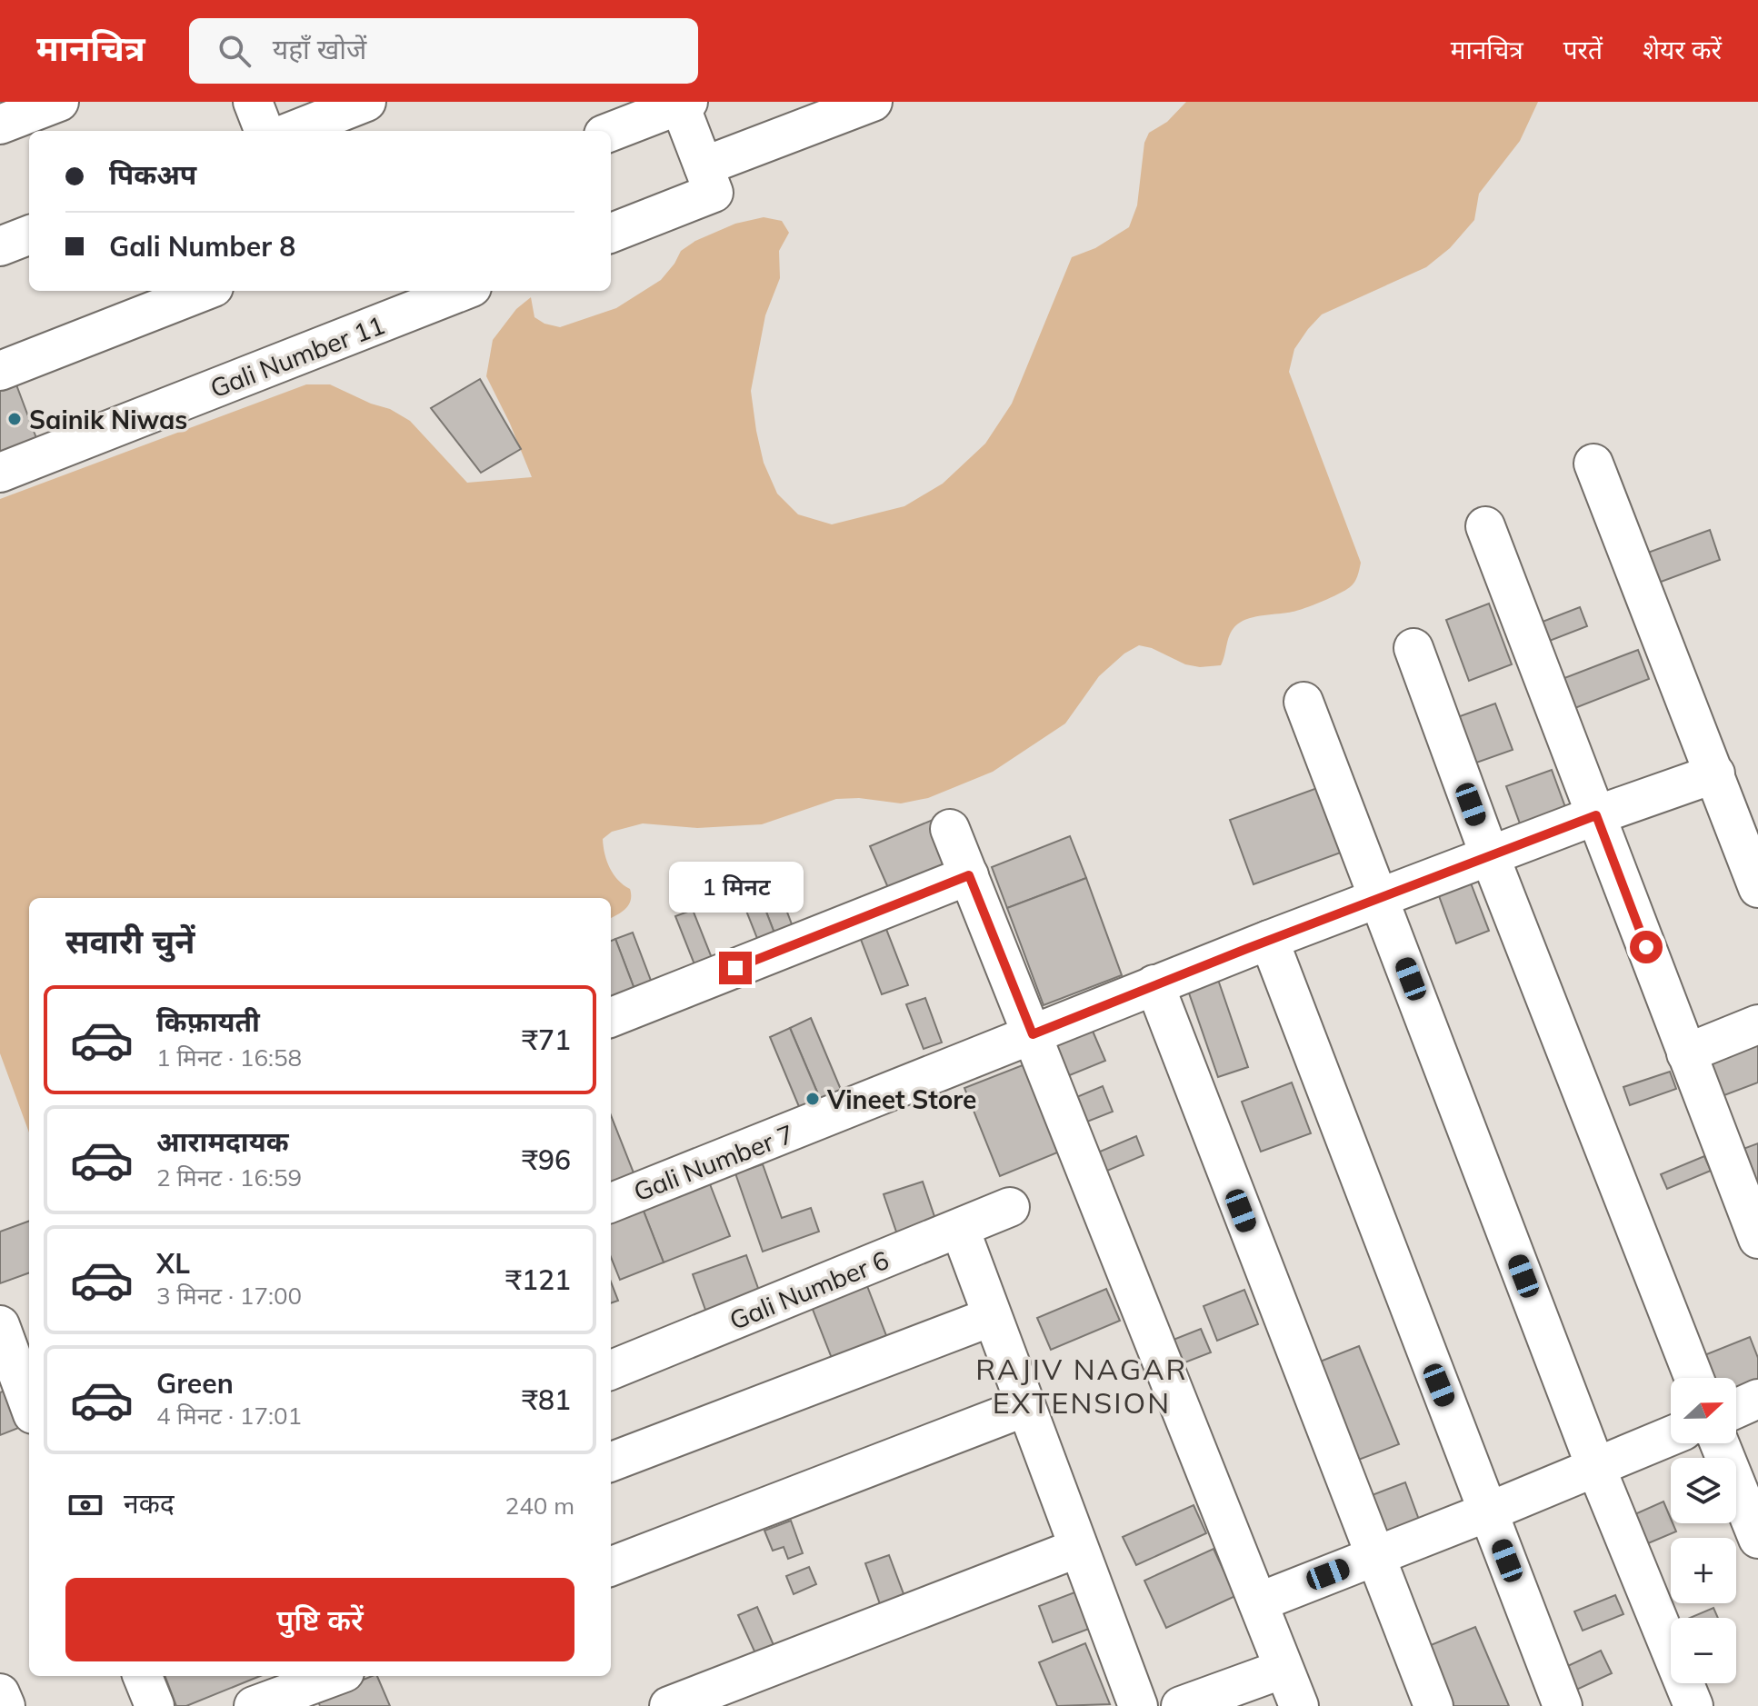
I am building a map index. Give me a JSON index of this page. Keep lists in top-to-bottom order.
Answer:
{
  "streets": {
    "street": ["Gali Number 11", "Gali Number 7", "Gali Number 6"]
  },
  "districts": ["RAJIV NAGAR EXTENSION"],
  "places": ["Sainik Niwas", "Vineet Store"],
  "north": "right",
  "page": {
    "header": "मानचित्र",
    "search": "यहाँ खोजें",
    "nav": ["मानचित्र", "परतें", "शेयर करें"],
    "banner": ["पिकअप", "Gali Number 8"],
    "bubble": "1 मिनट",
    "heading": "सवारी चुनें",
    "list": [
      {
        "name": "किफ़ायती",
        "note": "1 मिनट · 16:58",
        "value": "₹71"
      },
      {
        "name": "आरामदायक",
        "note": "2 मिनट · 16:59",
        "value": "₹96"
      },
      {
        "name": "XL",
        "note": "3 मिनट · 17:00",
        "value": "₹121"
      },
      {
        "name": "Green",
        "note": "4 मिनट · 17:01",
        "value": "₹81"
      }
    ],
    "map_buttons": ["+", "−"],
    "pay": ["नकद", "240 m"],
    "buttons": "पुष्टि करें"
  }
}
